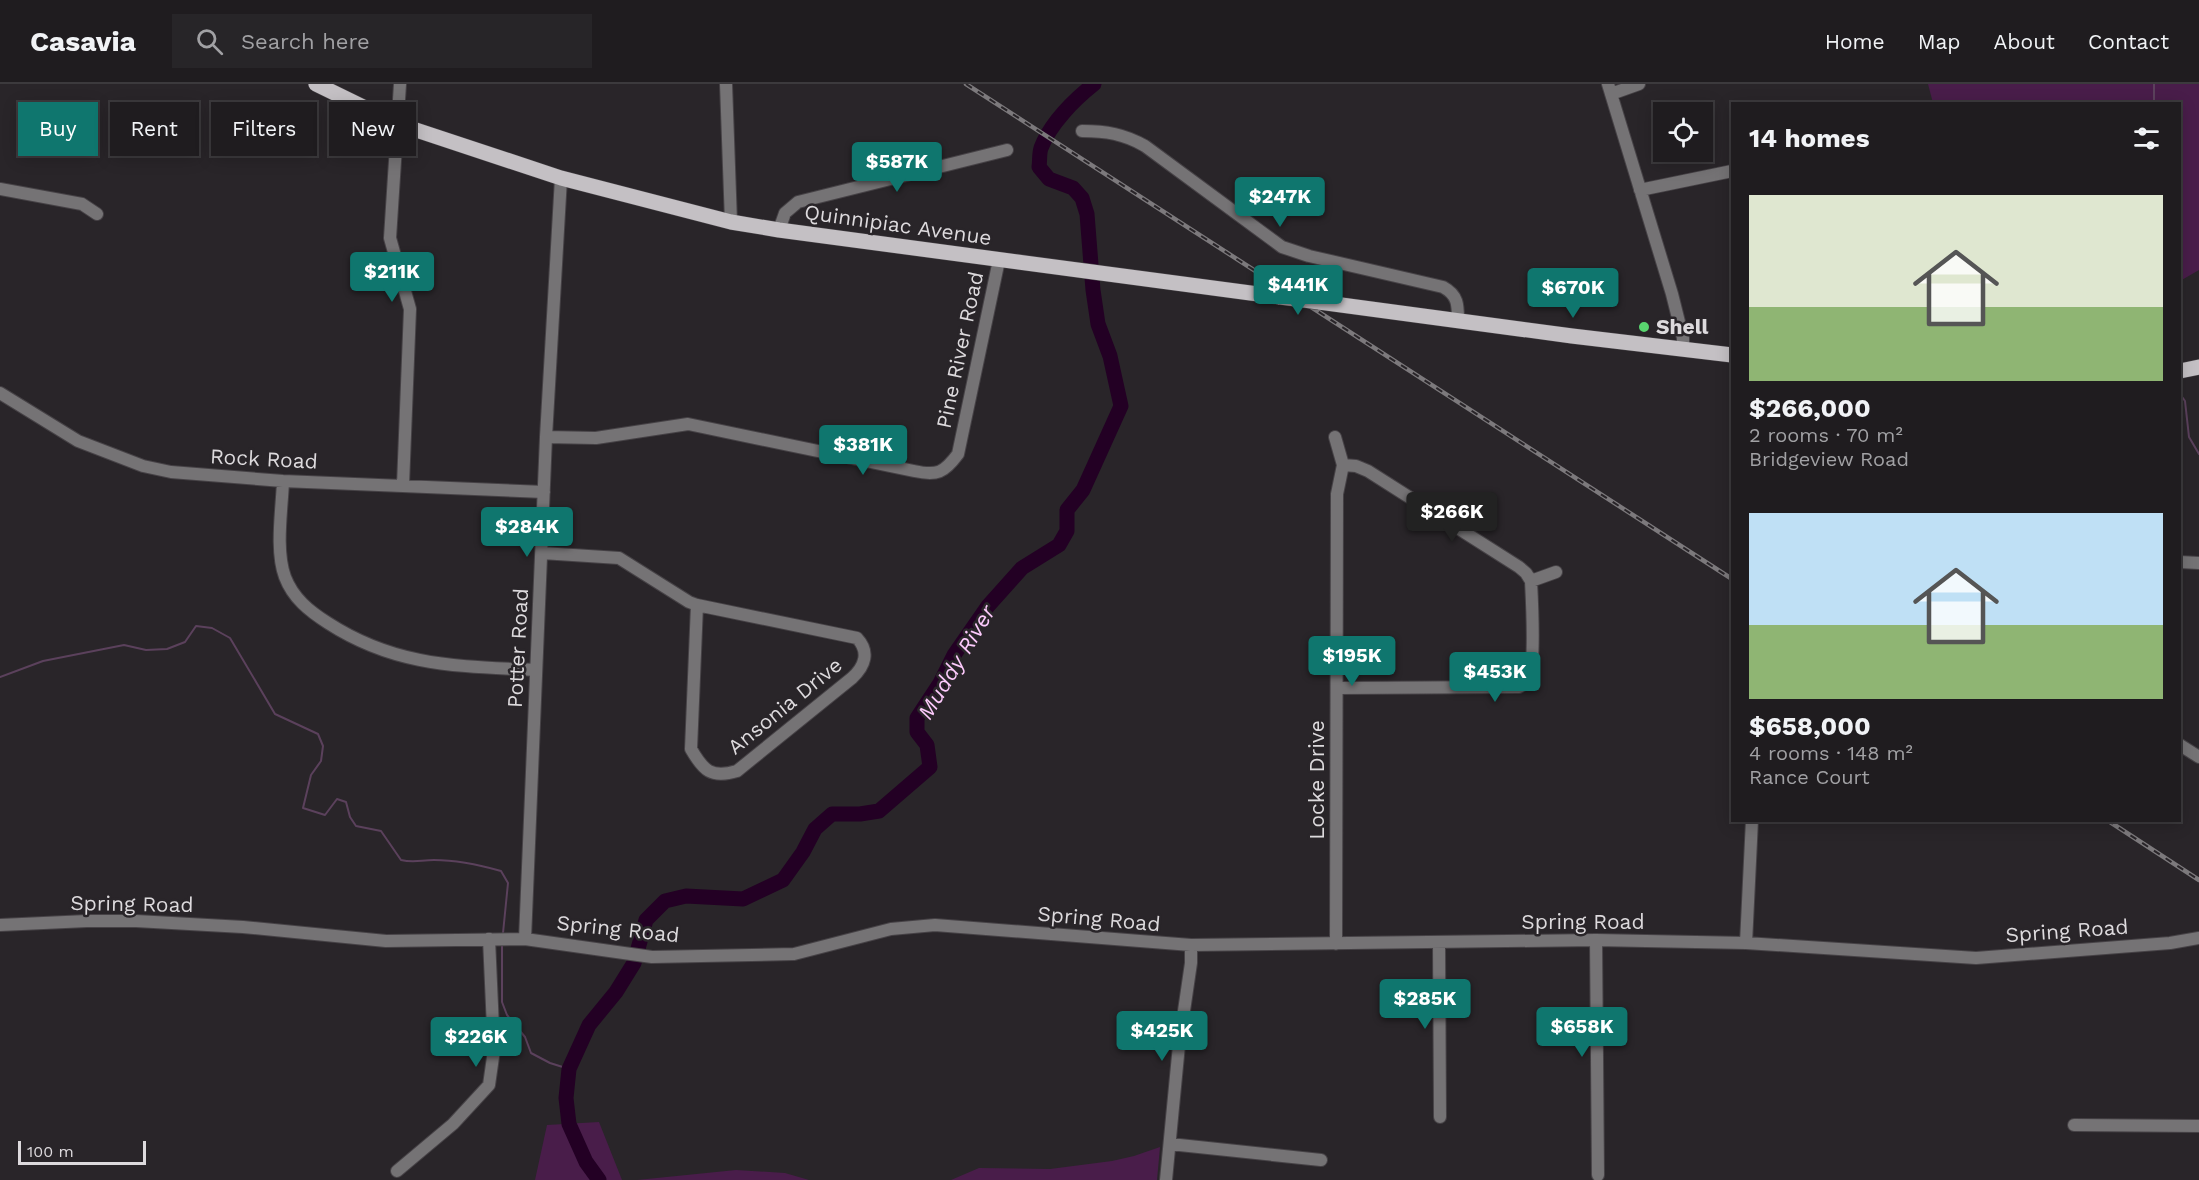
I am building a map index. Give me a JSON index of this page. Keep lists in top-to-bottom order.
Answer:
{
  "streets": {
    "main road": ["Quinnipiac Avenue"],
    "street": [
      "Pine River Road",
      "Rock Road",
      "Potter Road",
      "Ansonia Drive",
      "Locke Drive",
      "Spring Road"
    ]
  },
  "crossings": [
    ["Quinnipiac Avenue", "Pine River Road"],
    ["Quinnipiac Avenue", "Potter Road"],
    ["Pine River Road", "Potter Road"],
    ["Rock Road", "Potter Road"],
    ["Potter Road", "Ansonia Drive"],
    ["Potter Road", "Spring Road"],
    ["Locke Drive", "Spring Road"]
  ],
  "water": ["Muddy River"],
  "places": ["Shell"],
  "scale_bar": "100 m",
  "page": {
    "header": "Casavia",
    "search": "Search here",
    "nav": [
      "Home",
      "Map",
      "About",
      "Contact"
    ],
    "chip": [
      "Buy",
      "Rent",
      "Filters",
      "New"
    ],
    "heading": "14 homes",
    "price": [
      "$587K",
      "$247K",
      "$211K",
      "$441K",
      "$670K",
      "$381K",
      "$266K",
      "$284K",
      "$195K",
      "$453K",
      "$285K",
      "$658K",
      "$425K",
      "$226K"
    ],
    "list": [
      {
        "name": "$266,000",
        "note": "2 rooms · 70 m² · Bridgeview Road"
      },
      {
        "name": "$658,000",
        "note": "4 rooms · 148 m² · Rance Court"
      }
    ],
    "scale": "100 m"
  }
}
